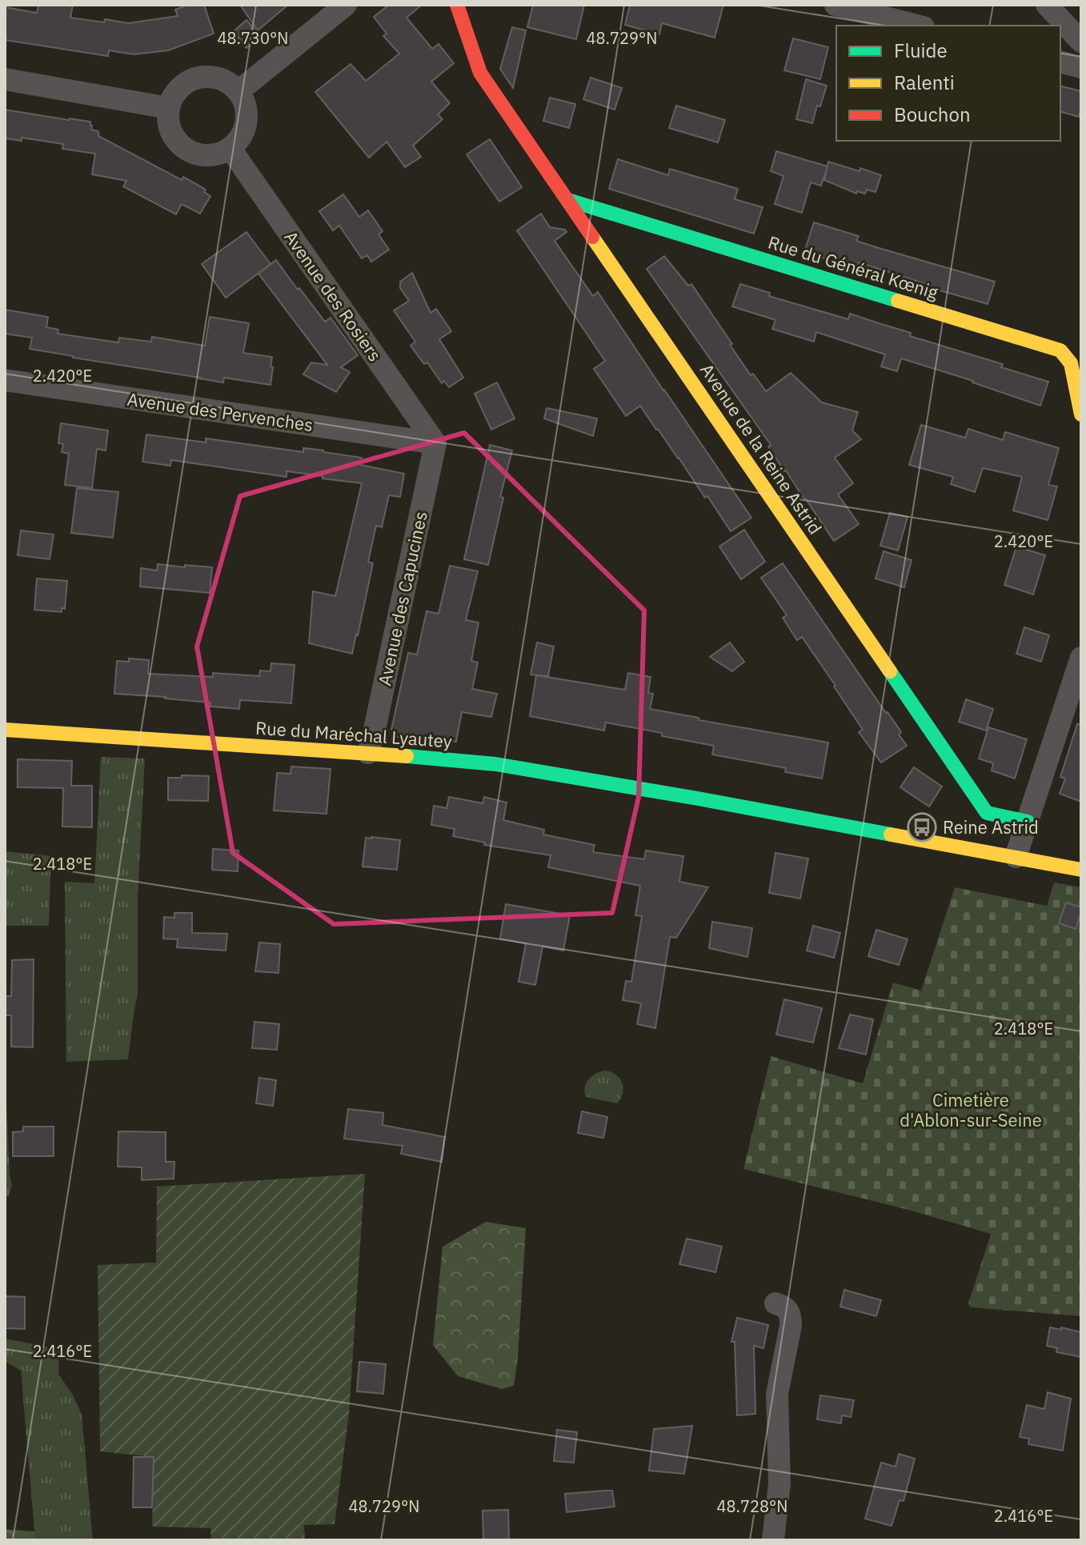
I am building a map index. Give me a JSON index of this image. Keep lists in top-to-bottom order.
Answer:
{
  "streets": {
    "street": [
      "Rue du Général Kœnig",
      "Avenue des Rosiers",
      "Avenue des Pervenches",
      "Avenue de la Reine Astrid",
      "Avenue des Capucines",
      "Rue du Maréchal Lyautey"
    ]
  },
  "crossings": [
    ["Rue du Général Kœnig", "Avenue de la Reine Astrid"],
    ["Avenue des Rosiers", "Avenue des Pervenches"],
    ["Avenue des Rosiers", "Avenue des Capucines"],
    ["Avenue des Pervenches", "Avenue des Capucines"],
    ["Avenue des Capucines", "Rue du Maréchal Lyautey"]
  ],
  "parks": ["Cimetière d'Ablon-sur-Seine"],
  "places": {
    "bus stop": ["Reine Astrid"]
  },
  "legend": ["Fluide", "Ralenti", "Bouchon"],
  "coordinates": [
    "48.730°N",
    "48.729°N",
    "2.420°E",
    "2.418°E",
    "2.416°E",
    "48.728°N"
  ]
}
